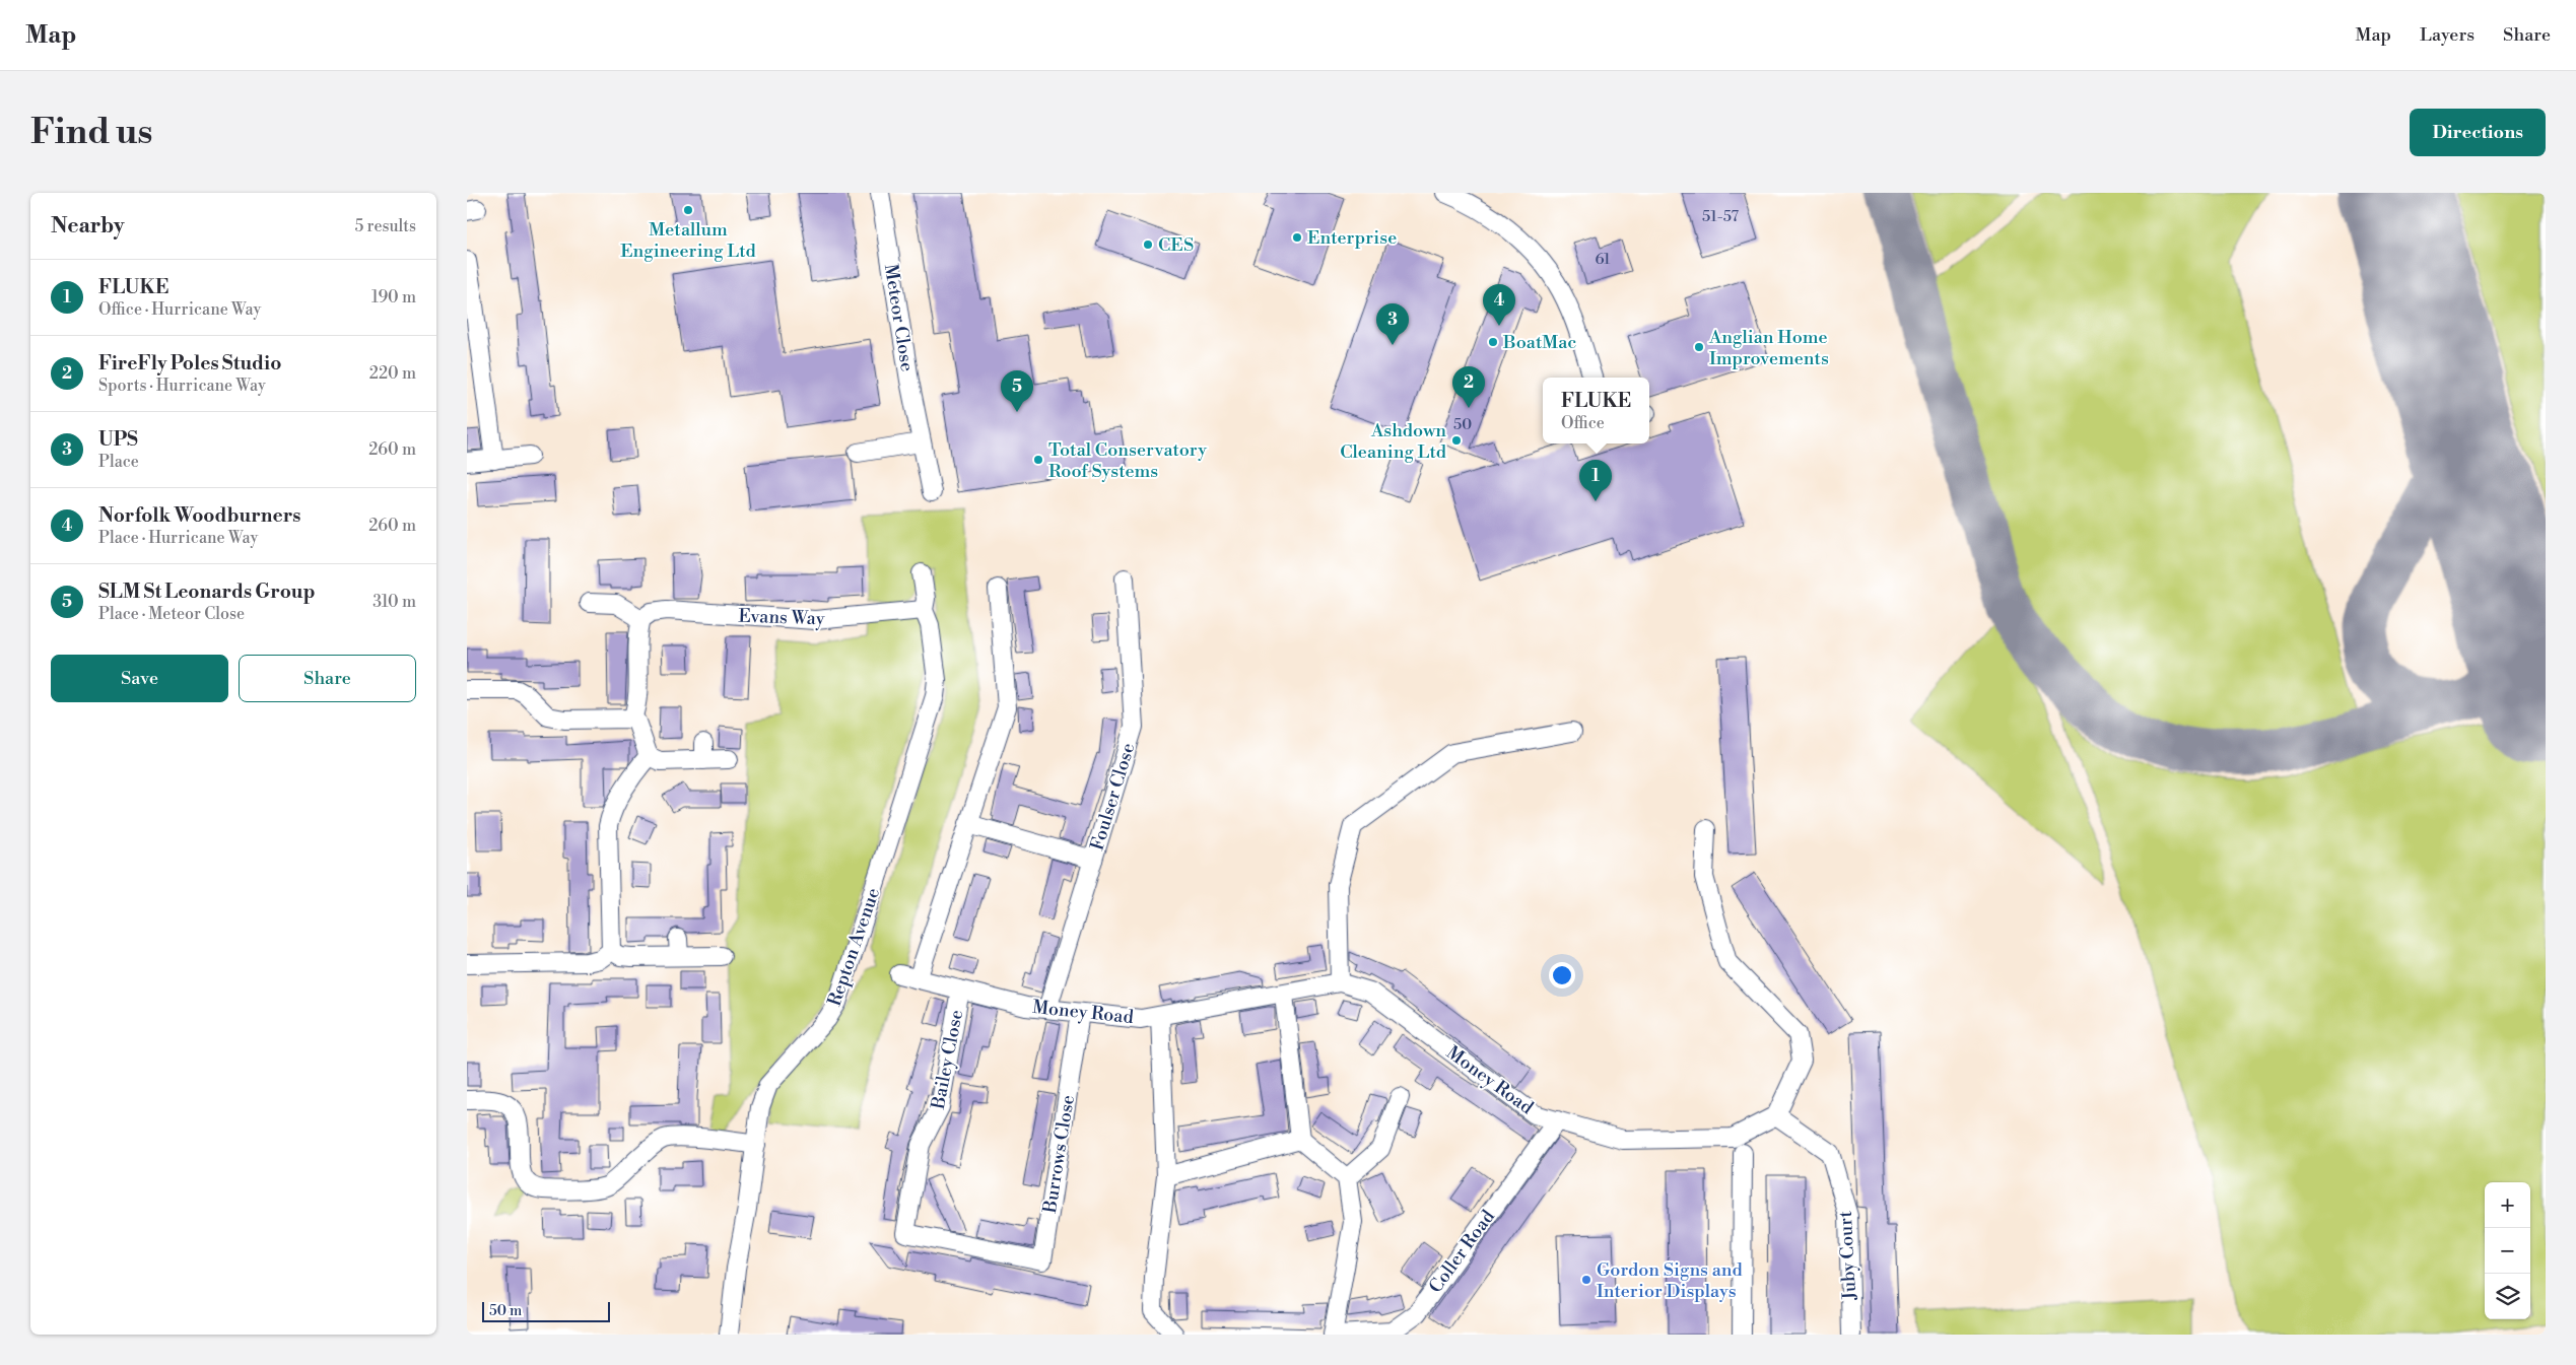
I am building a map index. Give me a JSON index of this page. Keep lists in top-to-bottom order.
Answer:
{
  "streets": {
    "street": [
      "Meteor Close",
      "Evans Way",
      "Foulser Close",
      "Repton Avenue",
      "Money Road",
      "Bailey Close",
      "Burrows Close",
      "Coller Road",
      "Juby Court"
    ]
  },
  "crossings": [
    ["Evans Way", "Repton Avenue"],
    ["Foulser Close", "Money Road"],
    ["Money Road", "Bailey Close"],
    ["Money Road", "Burrows Close"],
    ["Money Road", "Coller Road"],
    ["Money Road", "Juby Court"],
    ["Bailey Close", "Burrows Close"]
  ],
  "places": [
    "Metallum Engineering Ltd",
    "Enterprise",
    "CES",
    "BoatMac",
    "Anglian Home Improvements",
    "Ashdown Cleaning Ltd",
    "Total Conservatory Roof Systems",
    "Gordon Signs and Interior Displays"
  ],
  "house_numbers": ["51-57", "61", "50"],
  "scale_bar": "50 m",
  "page": {
    "header": "Map",
    "nav": ["Map", "Layers", "Share"],
    "buttons": [
      "Directions",
      ["Save", "Share"]
    ],
    "title": "Find us",
    "heading": ["Nearby", "5 results"],
    "list": [
      {
        "mark": "1",
        "name": "FLUKE",
        "note": "Office · Hurricane Way",
        "value": "190 m"
      },
      {
        "mark": "2",
        "name": "FireFly Poles Studio",
        "note": "Sports · Hurricane Way",
        "value": "220 m"
      },
      {
        "mark": "3",
        "name": "UPS",
        "note": "Place",
        "value": "260 m"
      },
      {
        "mark": "4",
        "name": "Norfolk Woodburners",
        "note": "Place · Hurricane Way",
        "value": "260 m"
      },
      {
        "mark": "5",
        "name": "SLM St Leonards Group",
        "note": "Place · Meteor Close",
        "value": "310 m"
      }
    ],
    "pins": [
      "4",
      "3",
      "2",
      "5",
      "1"
    ],
    "popup": ["FLUKE", "Office"],
    "map_buttons": ["+", "−"],
    "scale": "50 m"
  }
}
